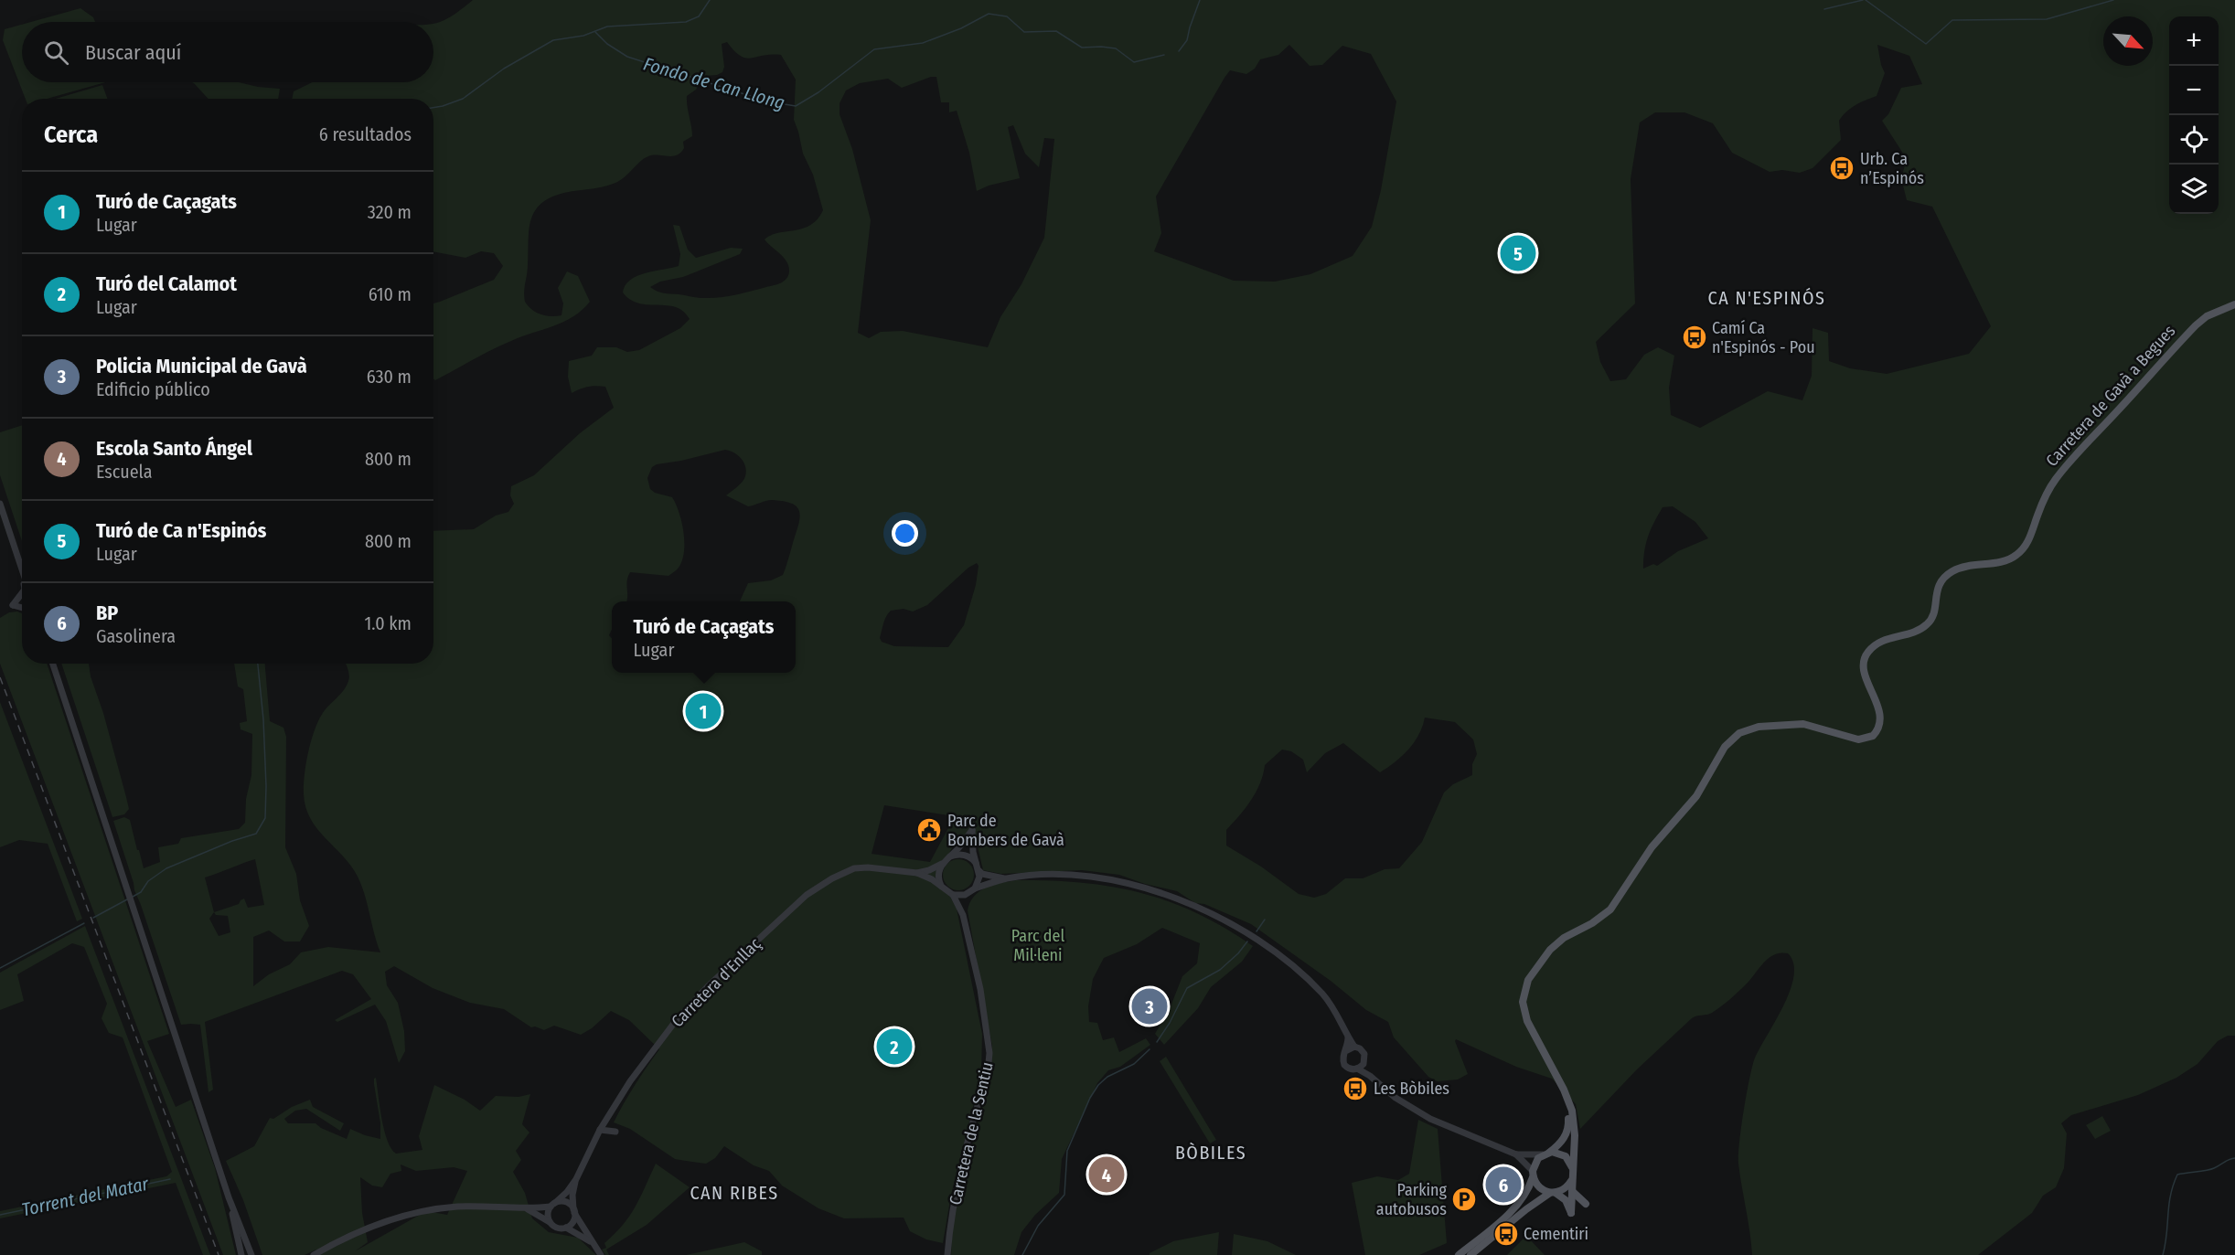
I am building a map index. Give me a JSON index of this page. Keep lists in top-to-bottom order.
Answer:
{
  "streets": {
    "main road": ["Carretera de Gavà a Begues"],
    "street": ["Carretera d'Enllaç", "Carretera de la Sentiu"]
  },
  "crossings": [
    ["Carretera d'Enllaç", "Carretera de la Sentiu"]
  ],
  "districts": ["CA N'ESPINÓS", "BÒBILES", "CAN RIBES"],
  "water": ["Fondo de Can Llong", "Torrent del Matar"],
  "parks": ["Parc del Mil·leni"],
  "places": {
    "bus stop": [
      "Urb. Ca n’Espinós",
      "Camí Ca n'Espinós - Pou",
      "Les Bòbiles",
      "Cementiri"
    ],
    "public building": ["Parc de Bombers de Gavà"],
    "parking": ["Parking autobusos"]
  },
  "north": "bottom right",
  "page": {
    "map_buttons": ["+", "−"],
    "search": "Buscar aquí",
    "heading": ["Cerca", "6 resultados"],
    "list": [
      {
        "mark": "1",
        "name": "Turó de Caçagats",
        "note": "Lugar",
        "value": "320 m"
      },
      {
        "mark": "2",
        "name": "Turó del Calamot",
        "note": "Lugar",
        "value": "610 m"
      },
      {
        "mark": "3",
        "name": "Policia Municipal de Gavà",
        "note": "Edificio público",
        "value": "630 m"
      },
      {
        "mark": "4",
        "name": "Escola Santo Ángel",
        "note": "Escuela",
        "value": "800 m"
      },
      {
        "mark": "5",
        "name": "Turó de Ca n'Espinós",
        "note": "Lugar",
        "value": "800 m"
      },
      {
        "mark": "6",
        "name": "BP",
        "note": "Gasolinera",
        "value": "1.0 km"
      }
    ],
    "pins": [
      "5",
      "1",
      "3",
      "2",
      "4",
      "6"
    ],
    "popup": ["Turó de Caçagats", "Lugar"]
  }
}
